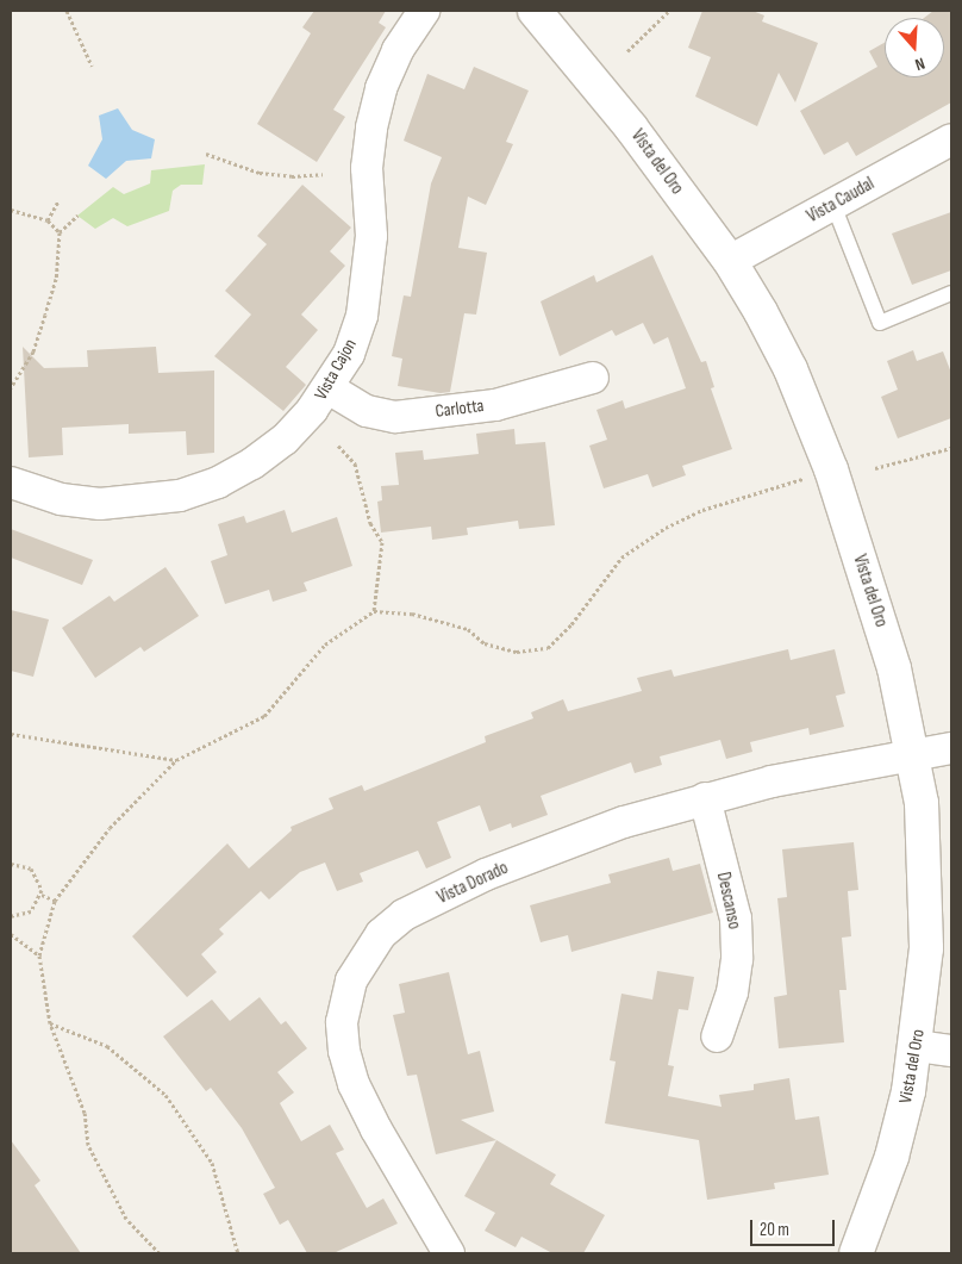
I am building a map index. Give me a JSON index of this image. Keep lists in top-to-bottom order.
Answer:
{
  "streets": {
    "street": [
      "Vista del Oro",
      "Vista Caudal",
      "Vista Cajon",
      "Carlotta",
      "Vista Dorado",
      "Descanso"
    ]
  },
  "crossings": [
    ["Vista del Oro", "Vista Caudal"],
    ["Vista del Oro", "Vista Dorado"],
    ["Vista Cajon", "Carlotta"],
    ["Vista Dorado", "Descanso"]
  ],
  "scale_bar": "20 m",
  "north": "bottom"
}
